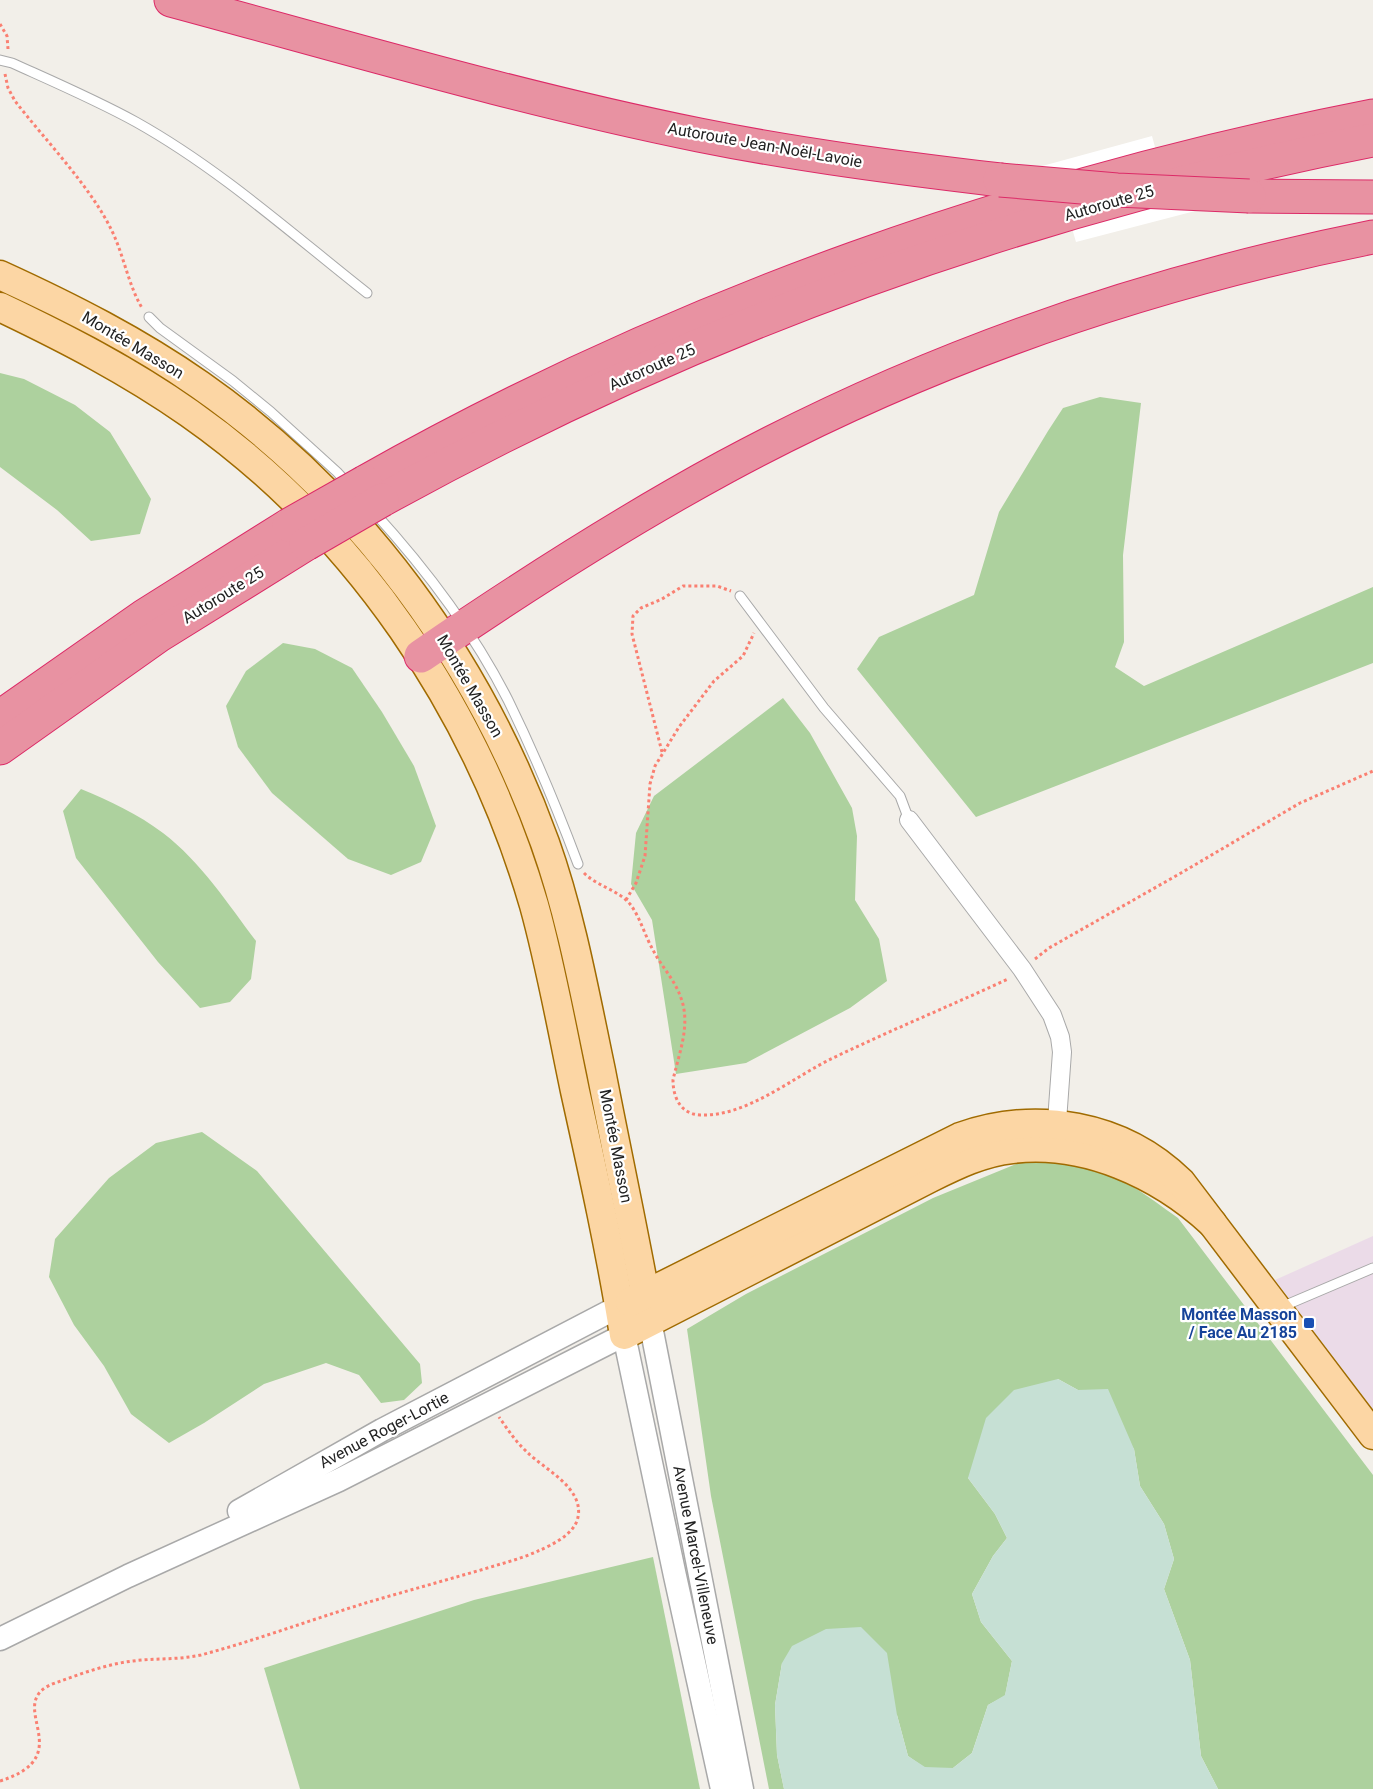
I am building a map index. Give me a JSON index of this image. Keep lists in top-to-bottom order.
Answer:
{
  "streets": {
    "highway": ["Autoroute Jean-Noël-Lavoie", "Autoroute 25"],
    "main road": ["Montée Masson", "Avenue Roger-Lortie"],
    "street": ["Avenue Marcel-Villeneuve"]
  },
  "crossings": [
    ["Montée Masson", "Avenue Roger-Lortie"],
    ["Montée Masson", "Avenue Marcel-Villeneuve"],
    ["Avenue Roger-Lortie", "Avenue Marcel-Villeneuve"]
  ],
  "places": {
    "transit": ["Montée Masson / Face Au 2185"]
  }
}
